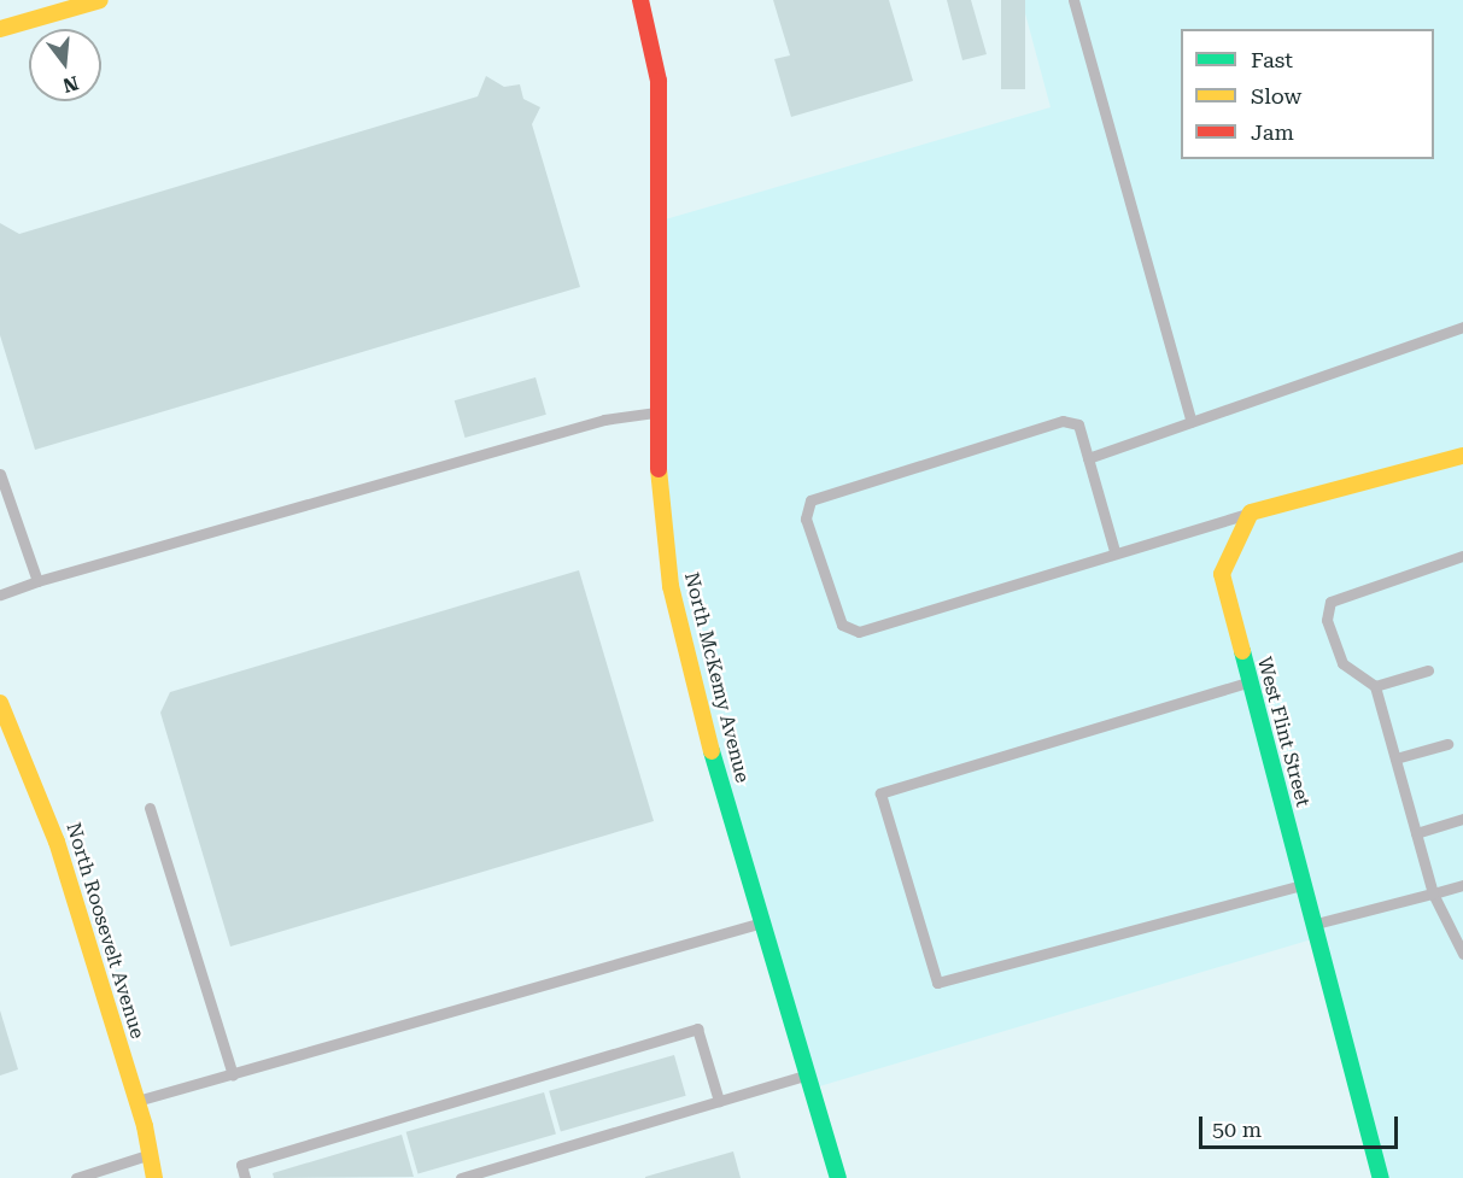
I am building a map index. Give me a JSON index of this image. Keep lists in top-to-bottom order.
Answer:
{
  "streets": {
    "street": ["North McKemy Avenue", "West Flint Street", "North Roosevelt Avenue"]
  },
  "legend": ["Fast", "Slow", "Jam"],
  "scale_bar": "50 m",
  "north": "bottom"
}
